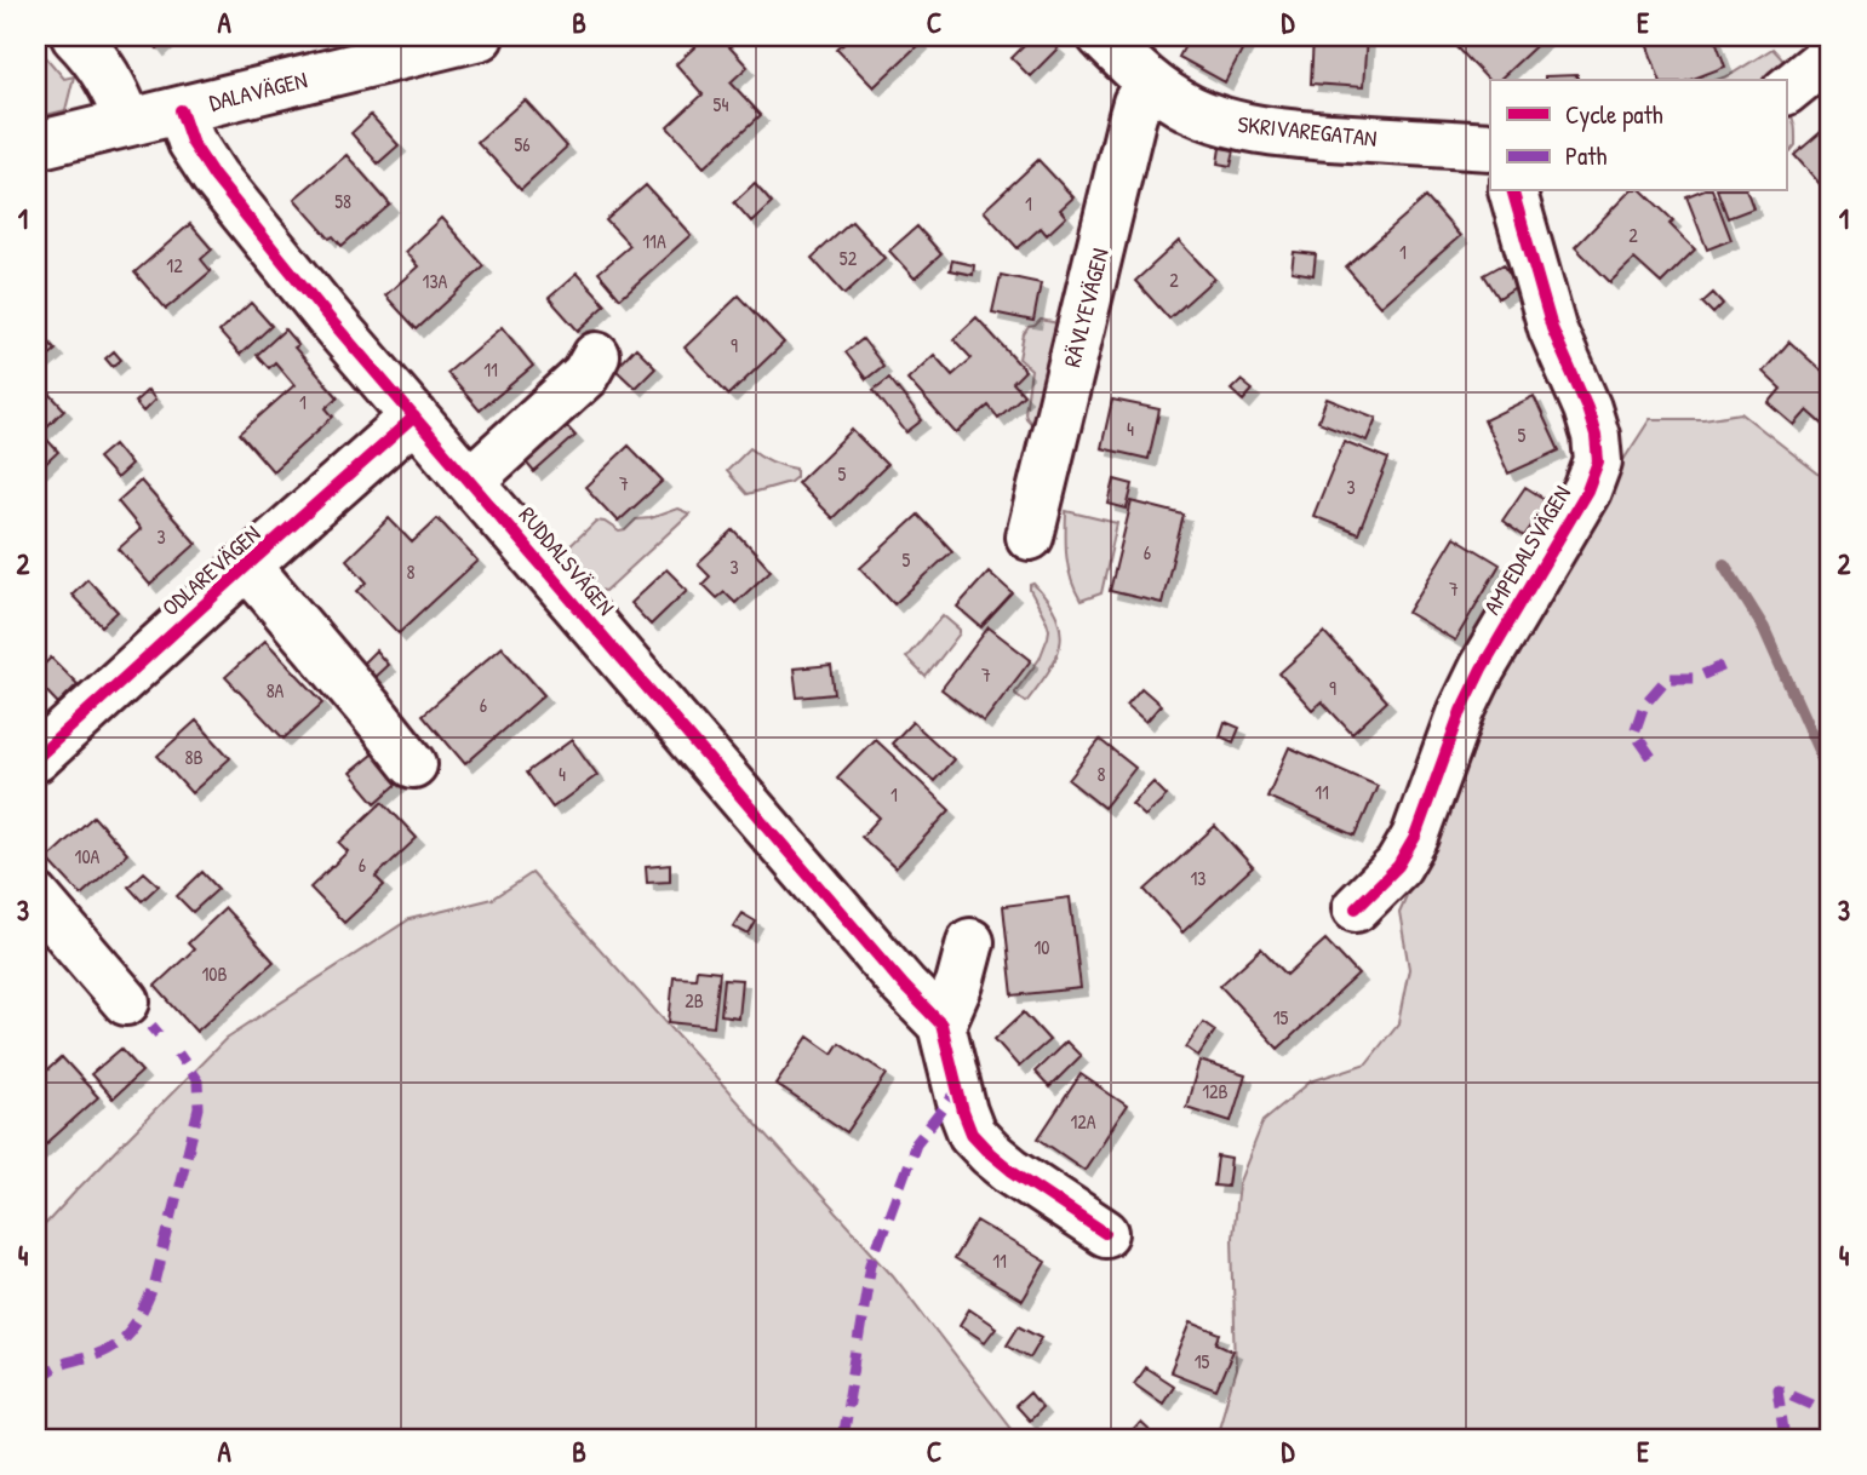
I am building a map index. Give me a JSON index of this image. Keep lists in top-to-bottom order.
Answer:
{
  "streets": {
    "street": [
      "DALAVÄGEN",
      "SKRIVAREGATAN",
      "RÄVLYEVÄGEN",
      "AMPEDALSVÄGEN",
      "RUDDALSVÄGEN",
      "ODLAREVÄGEN"
    ]
  },
  "crossings": [
    ["DALAVÄGEN", "RUDDALSVÄGEN"],
    ["SKRIVAREGATAN", "RÄVLYEVÄGEN"],
    ["RUDDALSVÄGEN", "ODLAREVÄGEN"]
  ],
  "house_numbers": [
    "54",
    "56",
    "58",
    "1",
    "2",
    "11A",
    "1",
    "52",
    "12",
    "2",
    "13A",
    "9",
    "11",
    "1",
    "4",
    "5",
    "5",
    "7",
    "3",
    "3",
    "6",
    "5",
    "3",
    "8",
    "7",
    "7",
    "9",
    "8A",
    "6",
    "8B",
    "4",
    "8",
    "11",
    "1",
    "10A",
    "6",
    "13",
    "10",
    "10B",
    "2B",
    "15",
    "12B",
    "12A",
    "11",
    "15"
  ],
  "legend": ["Cycle path", "Path"],
  "grid": {
    "columns": [
      "A",
      "B",
      "C",
      "D",
      "E"
    ],
    "rows": [
      "1",
      "2",
      "3",
      "4"
    ]
  }
}
